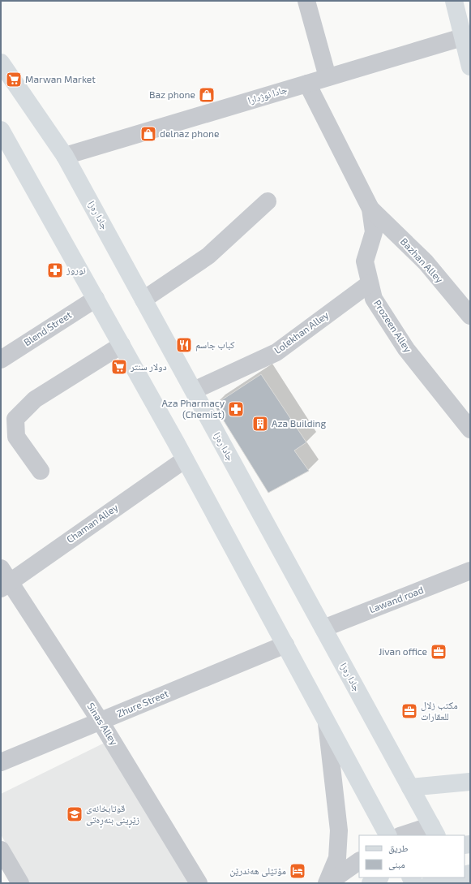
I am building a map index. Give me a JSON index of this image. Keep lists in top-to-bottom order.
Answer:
{
  "streets": {
    "main road": ["جادا ره‌زا"],
    "street": [
      "جادا نوژدارا",
      "Bazhan Alley",
      "Prozeen Alley",
      "Blend Street",
      "Lolekhan Alley",
      "Chaman Alley",
      "Lawand road",
      "Zhure Street",
      "Sinas Alley"
    ]
  },
  "crossings": [
    ["جادا نوژدارا", "جادا ره‌زا"],
    ["جادا نوژدارا", "Prozeen Alley"],
    ["جادا ره‌زا", "Lolekhan Alley"],
    ["جادا ره‌زا", "Lawand road"],
    ["Bazhan Alley", "Prozeen Alley"],
    ["Prozeen Alley", "Lolekhan Alley"],
    ["Chaman Alley", "Sinas Alley"],
    ["Zhure Street", "Sinas Alley"]
  ],
  "places": {
    "supermarket": ["Marwan Market", "دولار سنتر"],
    "shop": ["Baz phone", "delnaz phone"],
    "pharmacy": ["نوروز", "Aza Pharmacy (Chemist)"],
    "restaurant": ["كباب جاسم"],
    "building": ["Aza Building"],
    "office": ["Jivan office", "مكتب زلال للعقارات"],
    "school or university": ["قوتابخانەی زێڕینی بنەڕەتی"],
    "hotel": ["مۆتێلی ھەندرێن"]
  },
  "legend": ["طريق", "مبنى"]
}
